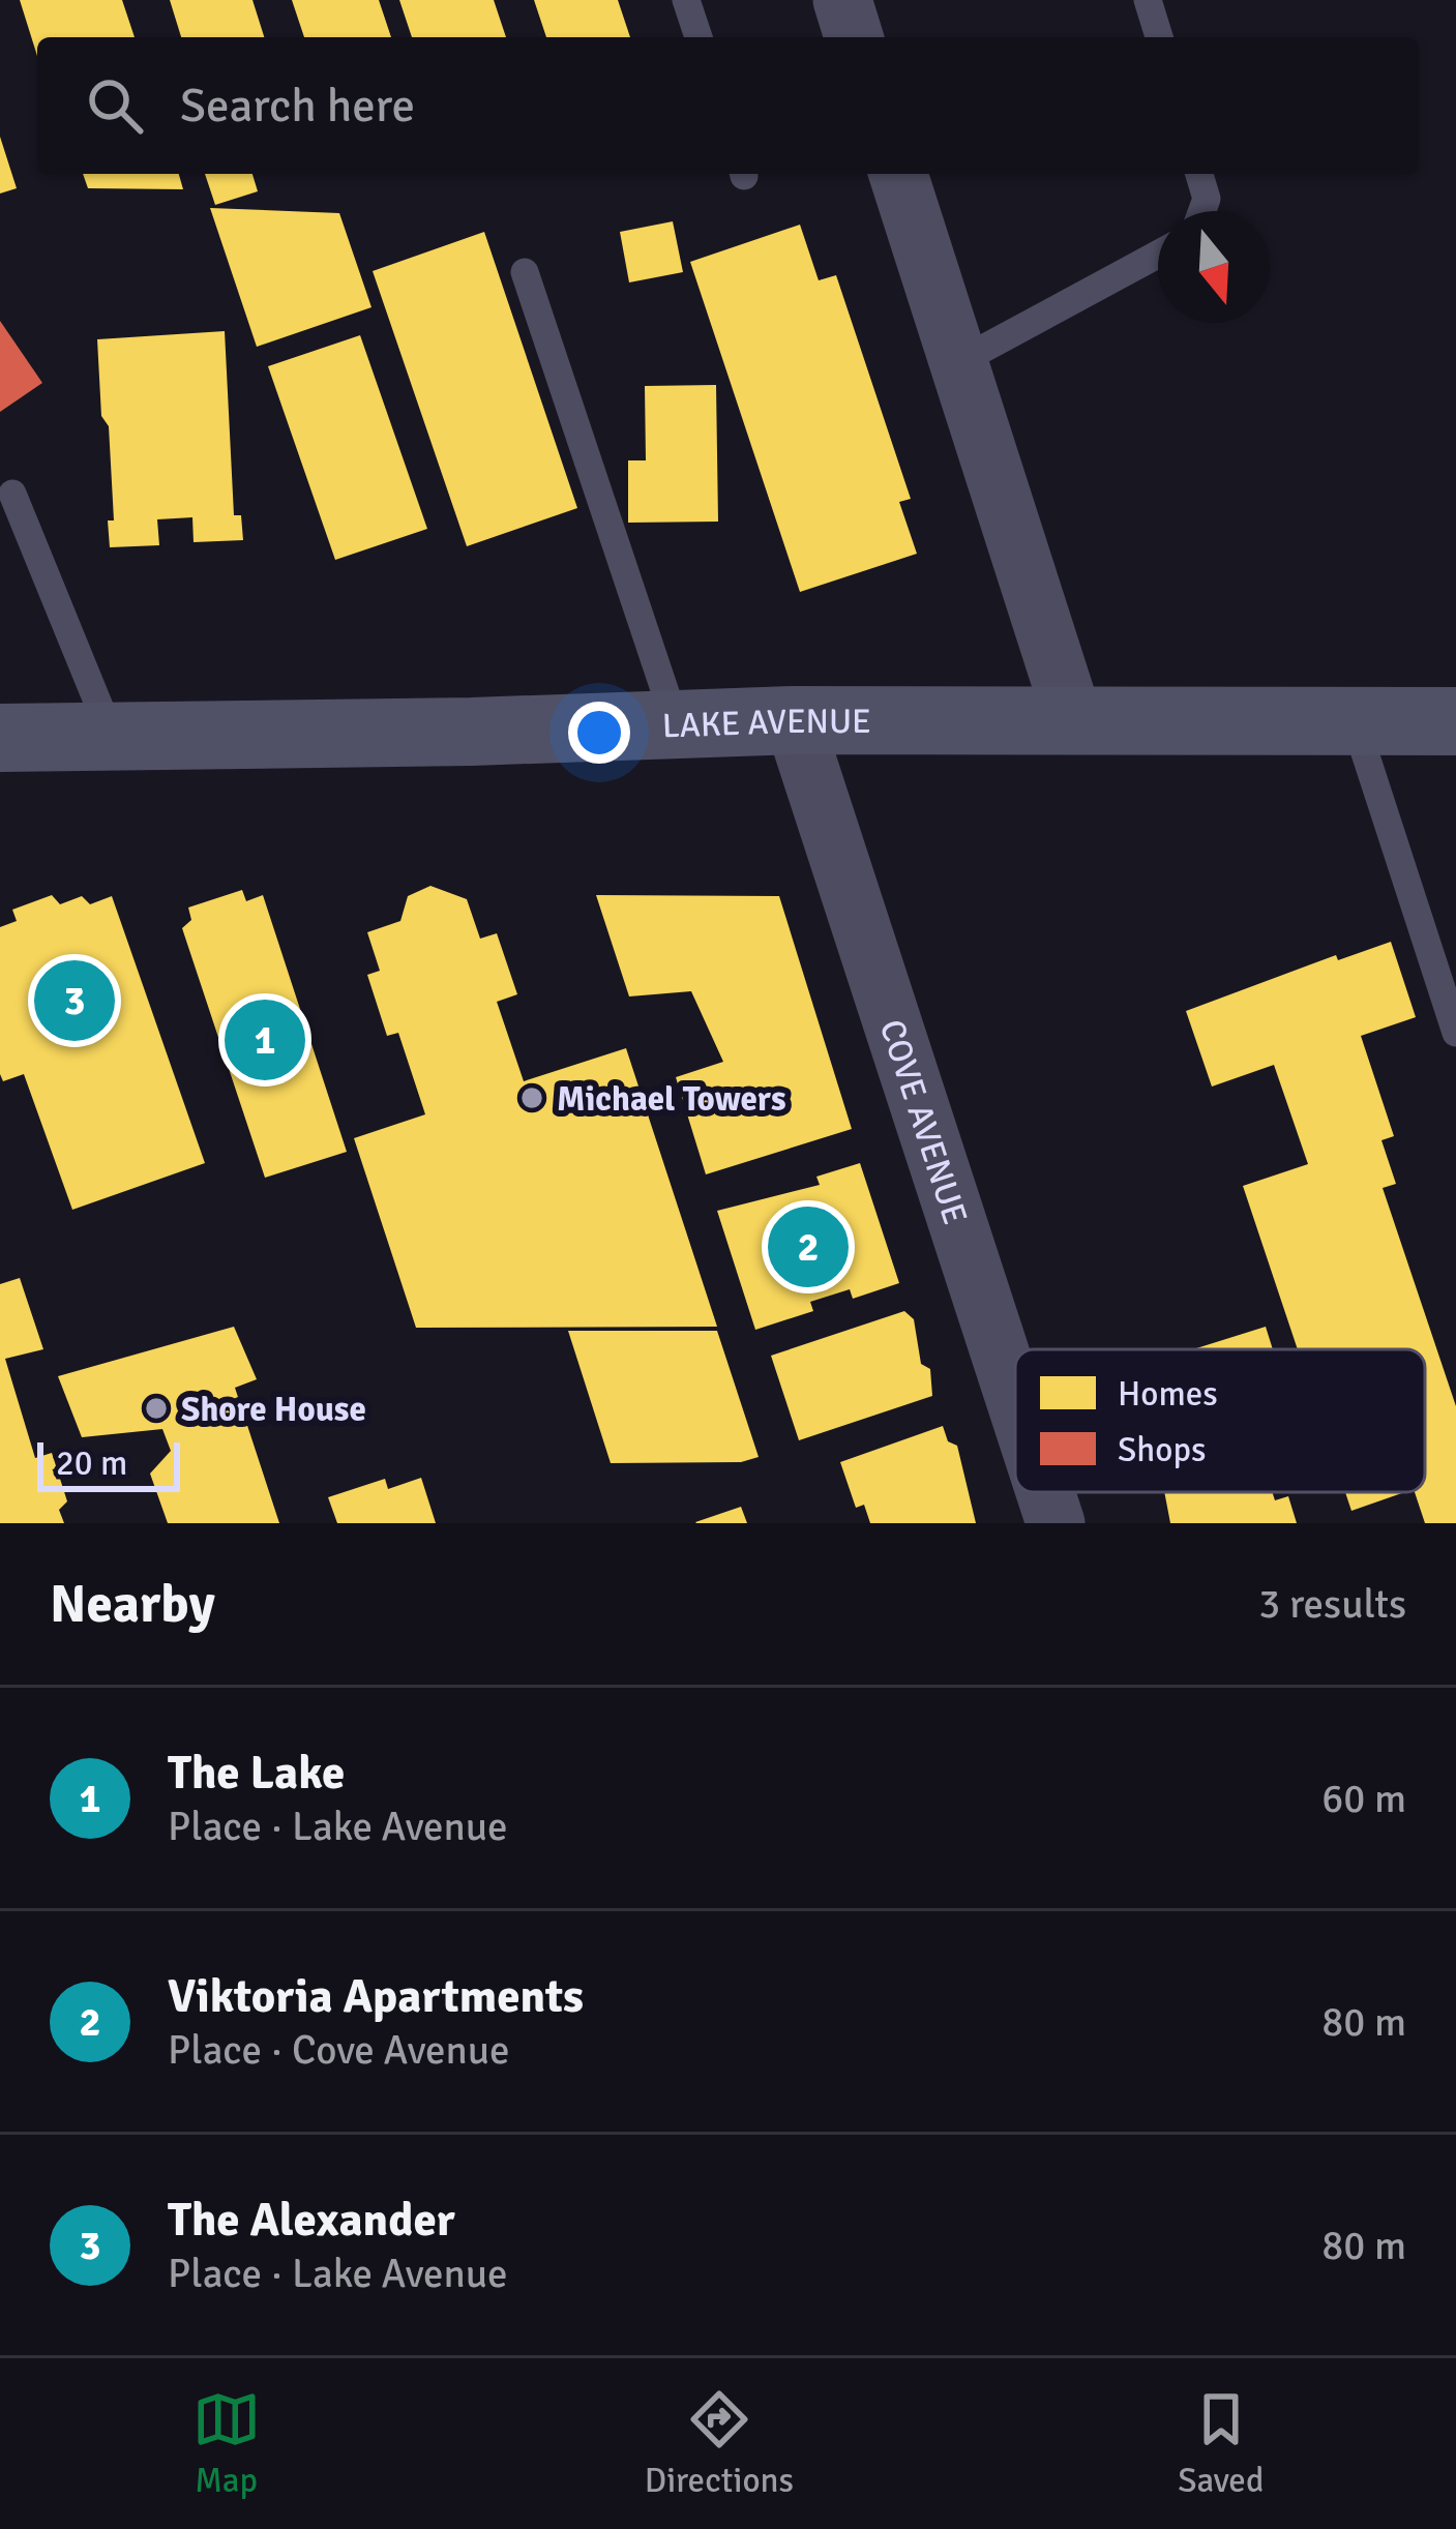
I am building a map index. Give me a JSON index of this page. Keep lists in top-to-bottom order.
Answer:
{
  "streets": {
    "street": ["LAKE AVENUE", "COVE AVENUE"]
  },
  "crossings": [
    ["LAKE AVENUE", "COVE AVENUE"]
  ],
  "places": ["Michael Towers", "Shore House"],
  "legend": ["Homes", "Shops"],
  "scale_bar": "20 m",
  "north": "bottom",
  "page": {
    "search": "Search here",
    "pins": ["3", "1", "2"],
    "scale": "20 m",
    "heading": ["Nearby", "3 results"],
    "list": [
      {
        "mark": "1",
        "name": "The Lake",
        "note": "Place · Lake Avenue",
        "value": "60 m"
      },
      {
        "mark": "2",
        "name": "Viktoria Apartments",
        "note": "Place · Cove Avenue",
        "value": "80 m"
      },
      {
        "mark": "3",
        "name": "The Alexander",
        "note": "Place · Lake Avenue",
        "value": "80 m"
      }
    ],
    "nav": ["Map", "Directions", "Saved"]
  }
}
